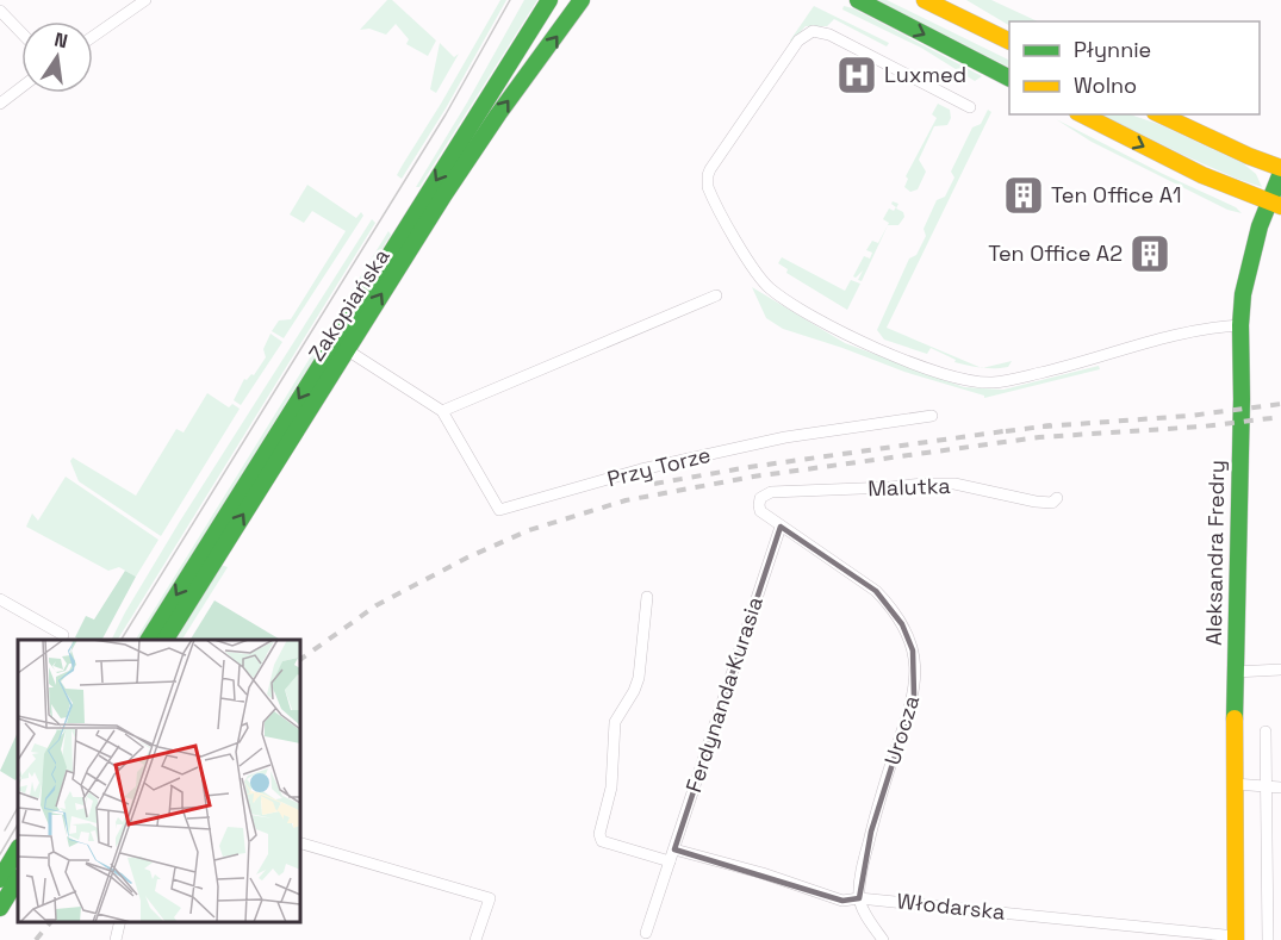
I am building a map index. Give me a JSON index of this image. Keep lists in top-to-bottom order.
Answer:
{
  "streets": {
    "main road": ["Zakopiańska", "Aleksandra Fredry"],
    "street": [
      "Przy Torze",
      "Malutka",
      "Ferdynanda Kurasia",
      "Urocza",
      "Włodarska"
    ]
  },
  "crossings": [
    ["Malutka", "Urocza"],
    ["Aleksandra Fredry", "Włodarska"],
    ["Ferdynanda Kurasia", "Urocza"],
    ["Ferdynanda Kurasia", "Włodarska"],
    ["Urocza", "Włodarska"]
  ],
  "places": {
    "hospital": ["Luxmed"],
    "building": ["Ten Office A1", "Ten Office A2"]
  },
  "legend": ["Płynnie", "Wolno"],
  "north": "top"
}
